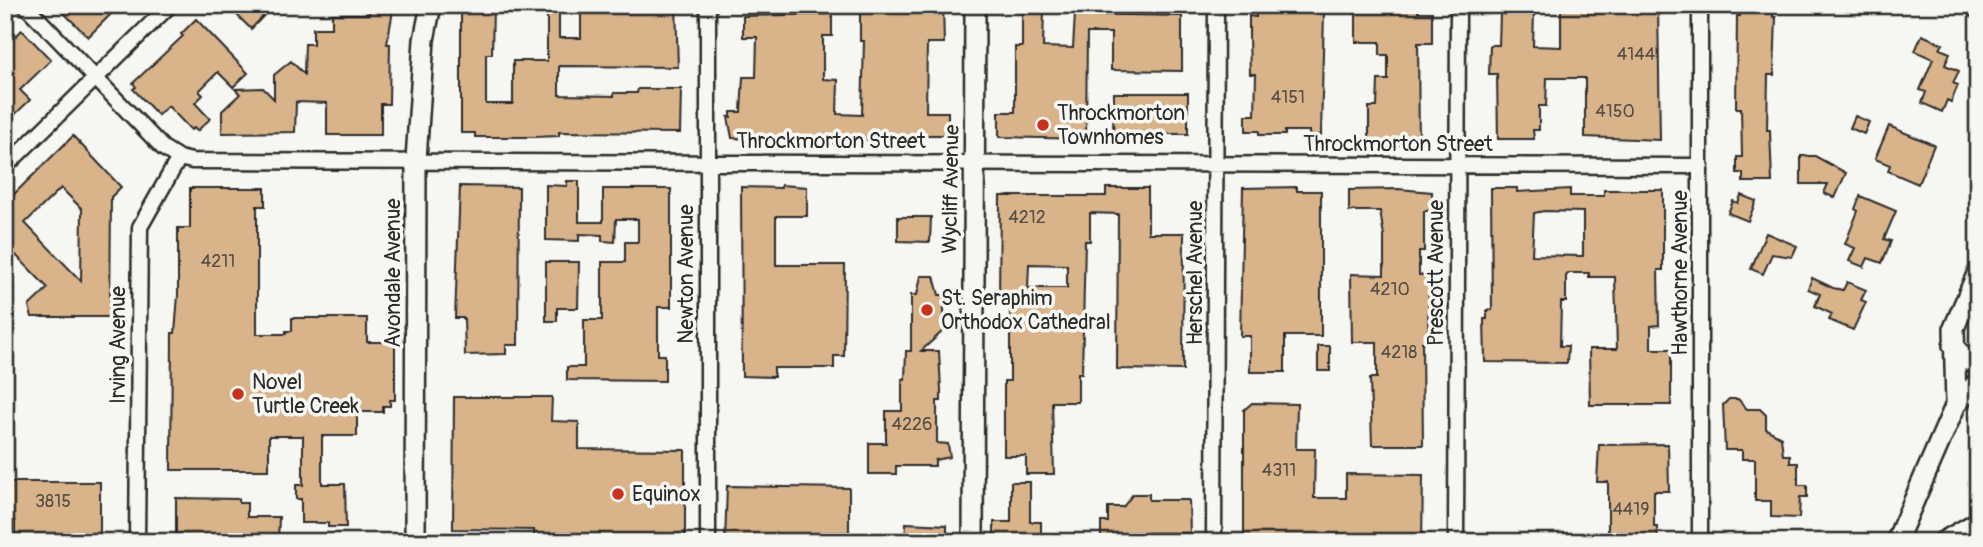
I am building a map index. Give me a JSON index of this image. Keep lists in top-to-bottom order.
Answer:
{
  "streets": {
    "main road": ["Wycliff Avenue", "Avondale Avenue"],
    "street": [
      "Throckmorton Street",
      "Herschel Avenue",
      "Prescott Avenue",
      "Hawthorne Avenue",
      "Newton Avenue",
      "Irving Avenue"
    ]
  },
  "crossings": [
    ["Throckmorton Street", "Wycliff Avenue"],
    ["Throckmorton Street", "Avondale Avenue"],
    ["Throckmorton Street", "Herschel Avenue"],
    ["Throckmorton Street", "Prescott Avenue"],
    ["Throckmorton Street", "Hawthorne Avenue"],
    ["Throckmorton Street", "Newton Avenue"],
    ["Throckmorton Street", "Irving Avenue"]
  ],
  "places": [
    "Throckmorton Townhomes",
    "St. Seraphim Orthodox Cathedral",
    "Novel Turtle Creek",
    "Equinox"
  ],
  "house_numbers": [
    "4144",
    "4151",
    "4150",
    "4212",
    "4211",
    "4210",
    "4218",
    "4226",
    "4311",
    "3815",
    "4419"
  ]
}
